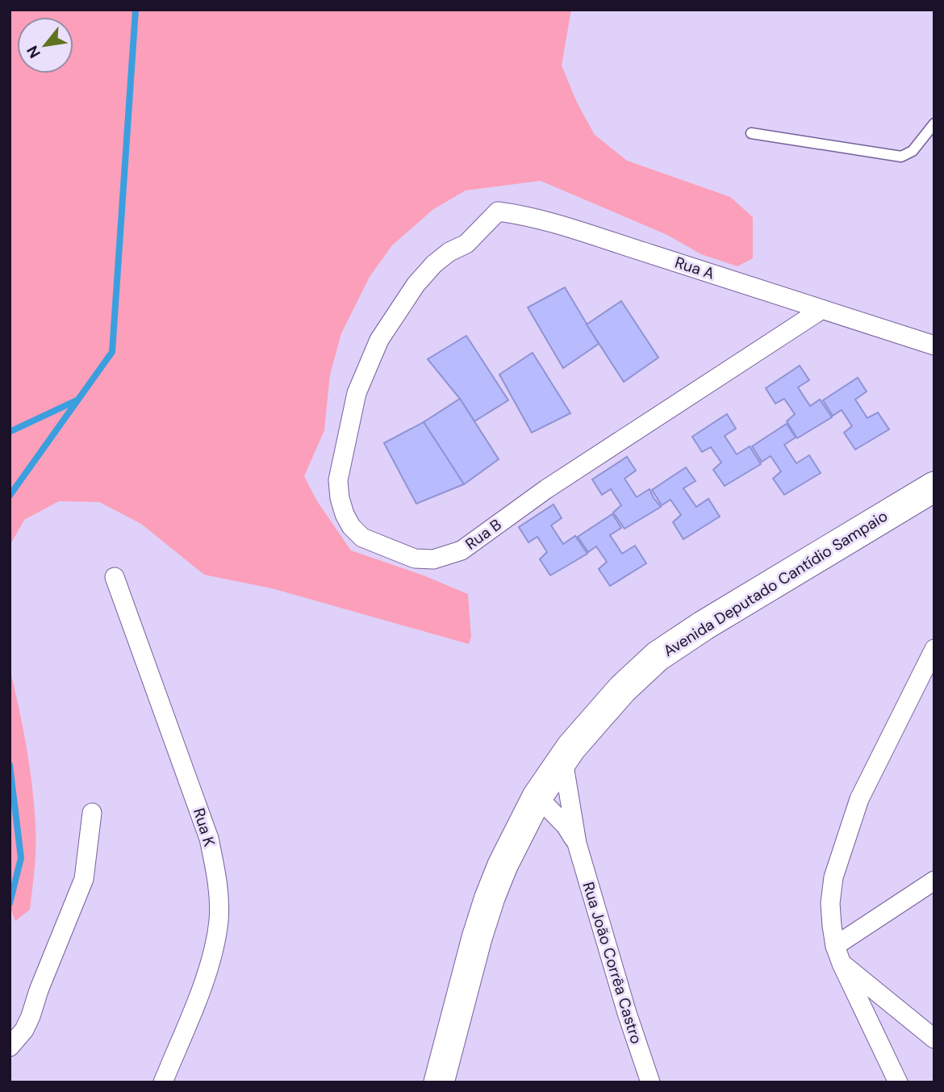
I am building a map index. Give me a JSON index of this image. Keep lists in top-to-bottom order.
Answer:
{
  "streets": {
    "main road": ["Avenida Deputado Cantídio Sampaio"],
    "street": [
      "Rua A",
      "Rua B",
      "Rua K",
      "Rua João Corrêa Castro"
    ]
  },
  "crossings": [
    ["Rua A", "Rua B"],
    ["Avenida Deputado Cantídio Sampaio", "Rua João Corrêa Castro"]
  ],
  "north": "bottom left"
}
